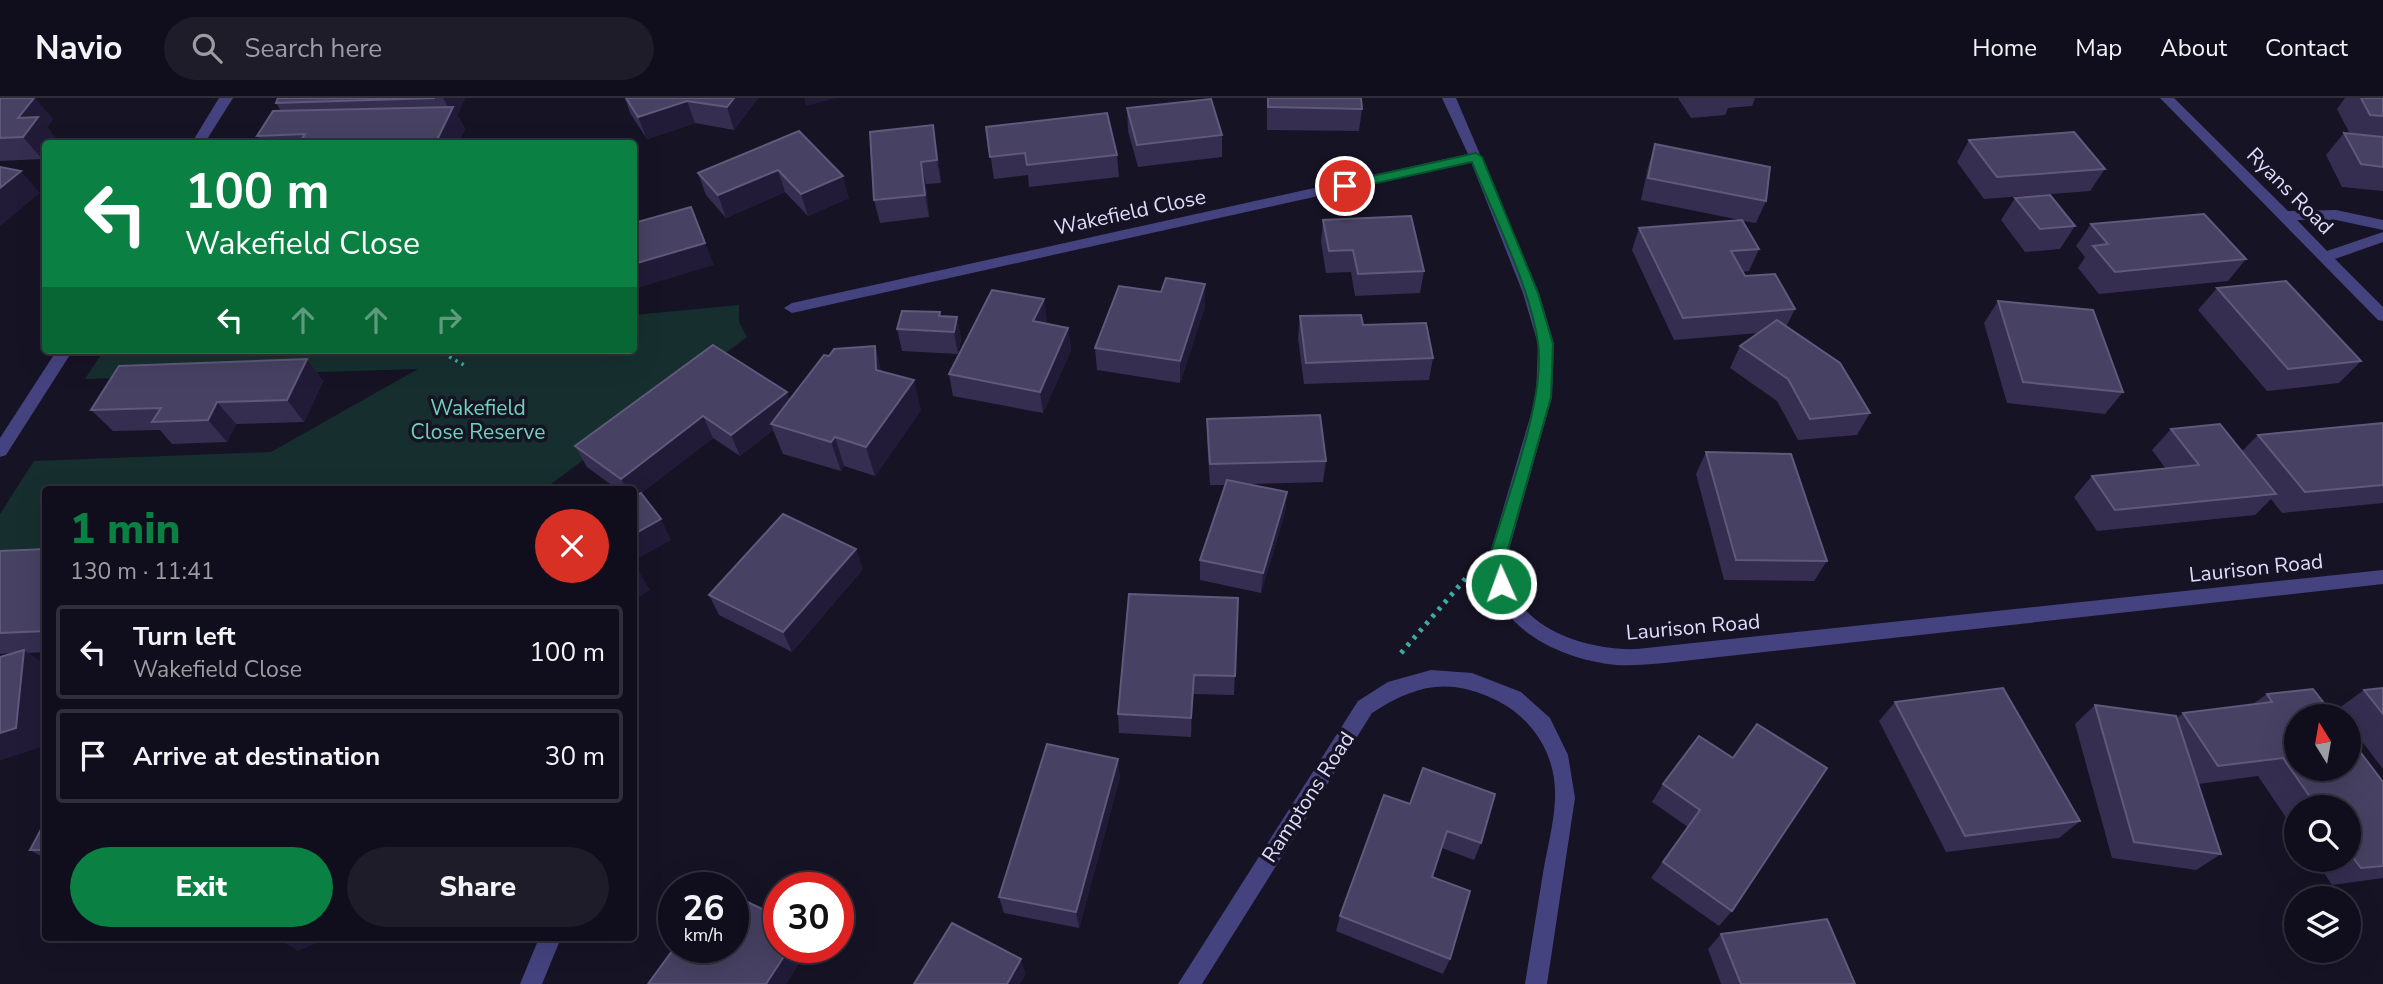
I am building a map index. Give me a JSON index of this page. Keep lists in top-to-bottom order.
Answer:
{
  "streets": {
    "street": [
      "Ryans Road",
      "Wakefield Close",
      "Laurison Road",
      "Ramptons Road"
    ]
  },
  "crossings": [
    ["Wakefield Close", "Laurison Road"]
  ],
  "parks": ["Wakefield Close Reserve"],
  "north": "top",
  "page": {
    "header": "Navio",
    "search": "Search here",
    "nav": [
      "Home",
      "Map",
      "About",
      "Contact"
    ],
    "turn": ["100 m", "Wakefield Close"],
    "heading": ["1 min", "130 m · 11:41"],
    "list": [
      {
        "name": "Turn left",
        "note": "Wakefield Close",
        "value": "100 m"
      },
      {
        "name": "Arrive at destination",
        "value": "30 m"
      }
    ],
    "buttons": ["Exit", "Share"],
    "speed": "26 km/h",
    "limit": "30"
  }
}
